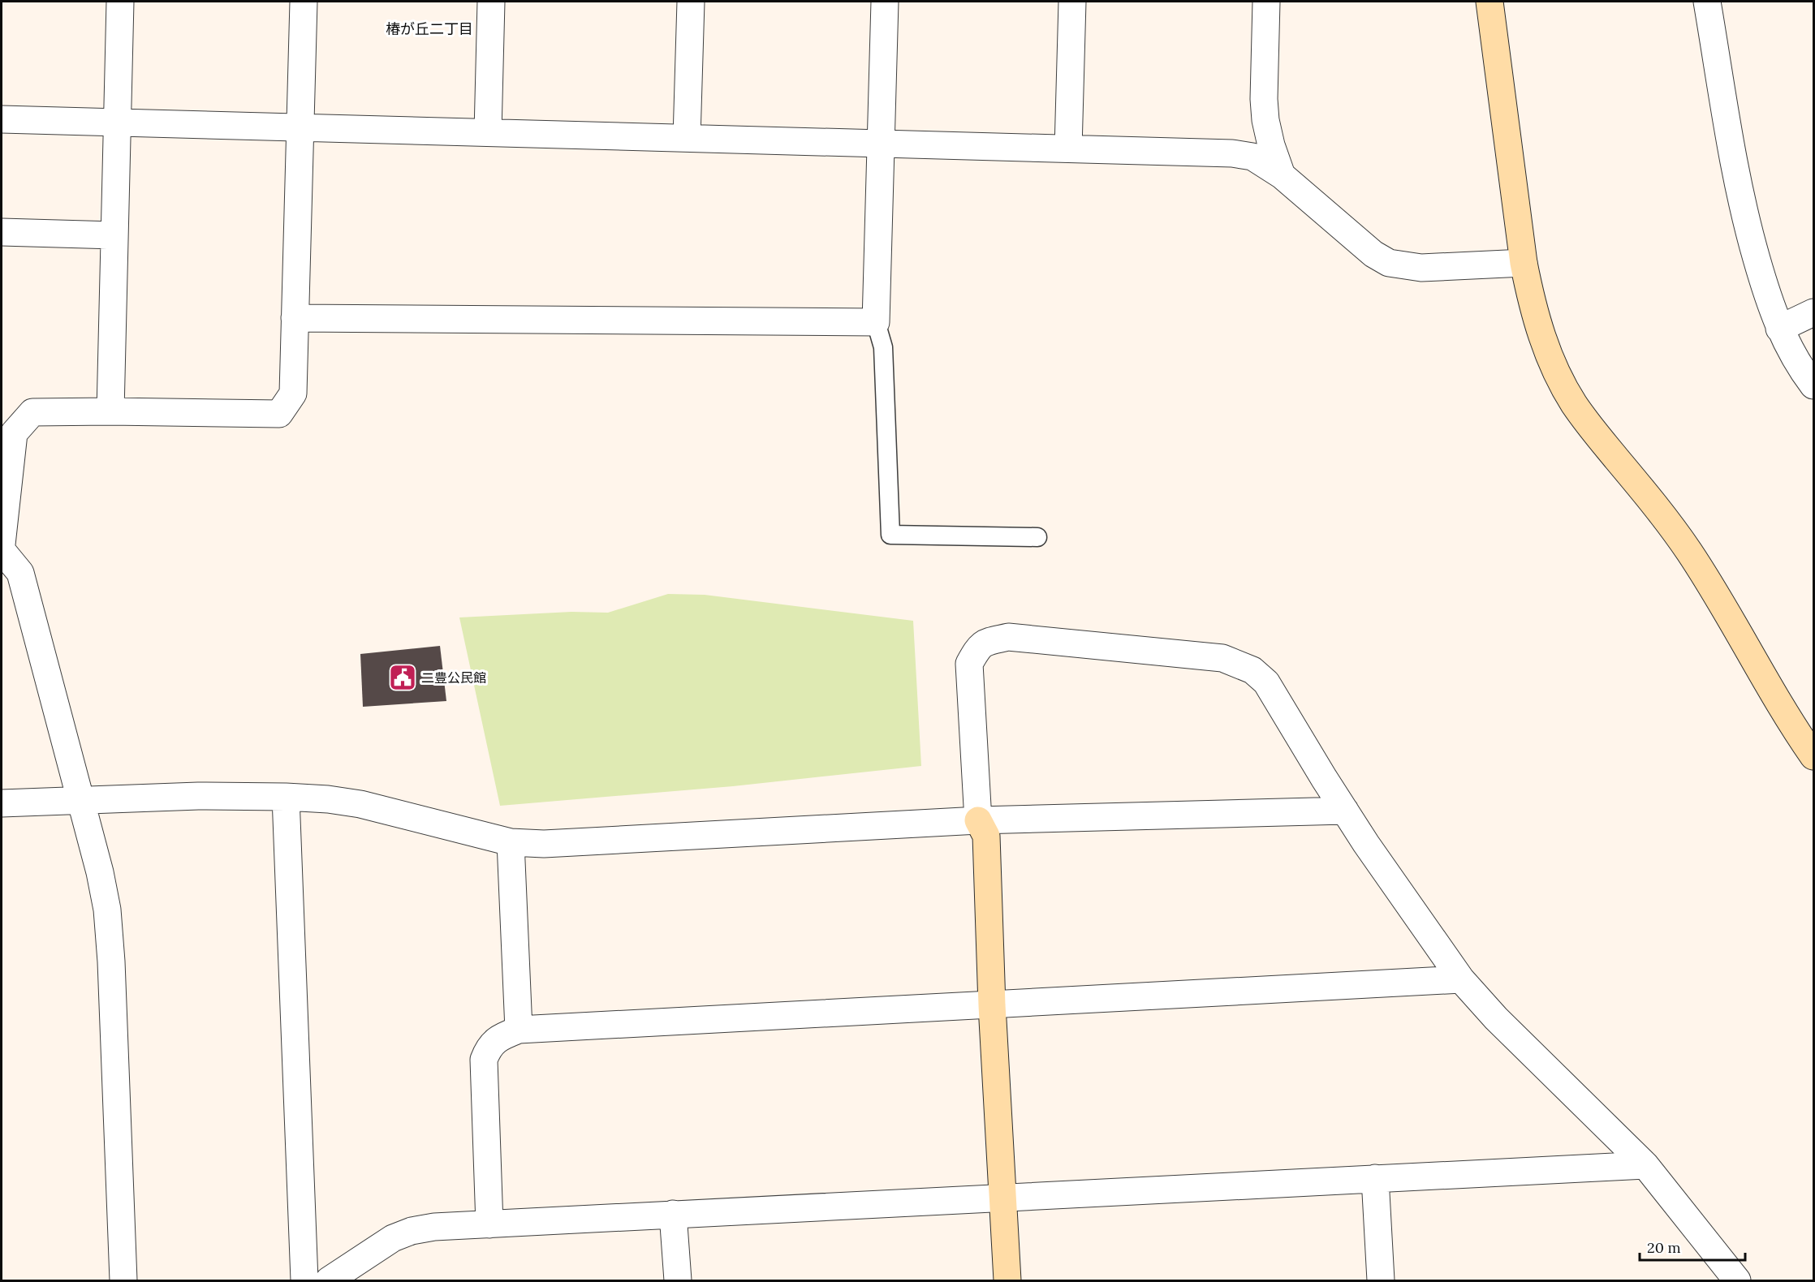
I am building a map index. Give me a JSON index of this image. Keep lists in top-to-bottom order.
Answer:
{
  "districts": ["椿が丘二丁目"],
  "places": {
    "public building": ["二豊公民館"]
  },
  "scale_bar": "20 m"
}
